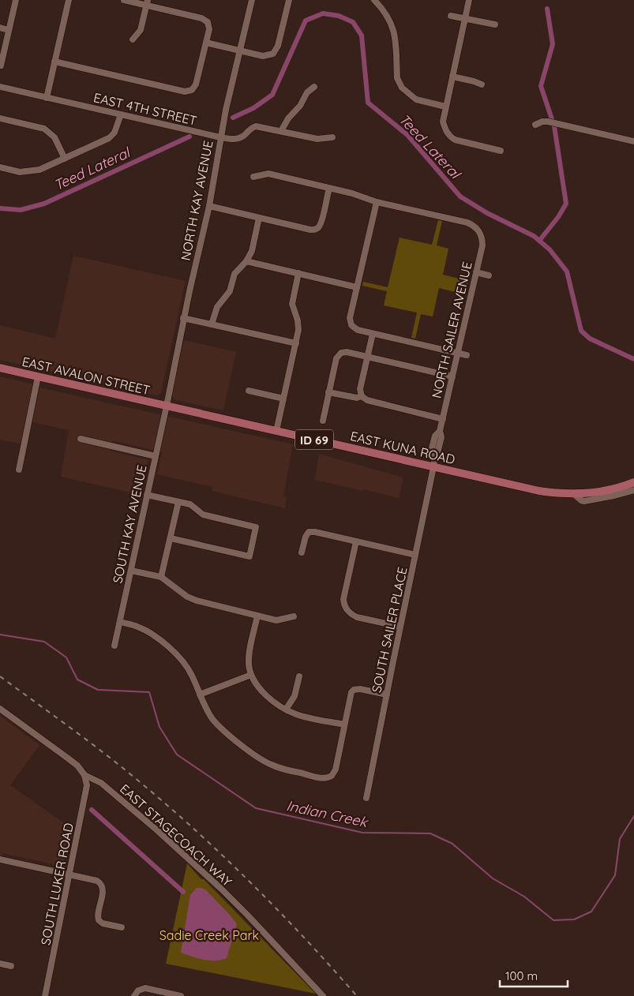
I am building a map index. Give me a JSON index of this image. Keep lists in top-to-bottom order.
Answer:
{
  "streets": {
    "main road": ["EAST AVALON STREET", "ID 69", "EAST KUNA ROAD"],
    "street": [
      "EAST 4TH STREET",
      "NORTH KAY AVENUE",
      "NORTH SAILER AVENUE",
      "SOUTH KAY AVENUE",
      "SOUTH SAILER PLACE",
      "EAST STAGECOACH WAY",
      "SOUTH LUKER ROAD"
    ]
  },
  "crossings": [
    ["EAST 4TH STREET", "NORTH KAY AVENUE"],
    ["NORTH KAY AVENUE", "EAST AVALON STREET"],
    ["NORTH KAY AVENUE", "EAST KUNA ROAD"],
    ["NORTH KAY AVENUE", "SOUTH KAY AVENUE"],
    ["NORTH SAILER AVENUE", "EAST KUNA ROAD"],
    ["NORTH SAILER AVENUE", "SOUTH SAILER PLACE"],
    ["EAST AVALON STREET", "EAST KUNA ROAD"],
    ["EAST AVALON STREET", "SOUTH KAY AVENUE"],
    ["EAST KUNA ROAD", "SOUTH KAY AVENUE"],
    ["EAST KUNA ROAD", "SOUTH SAILER PLACE"],
    ["EAST STAGECOACH WAY", "SOUTH LUKER ROAD"]
  ],
  "water": ["Teed Lateral", "Indian Creek"],
  "parks": ["Sadie Creek Park"],
  "scale_bar": "100 m"
}
